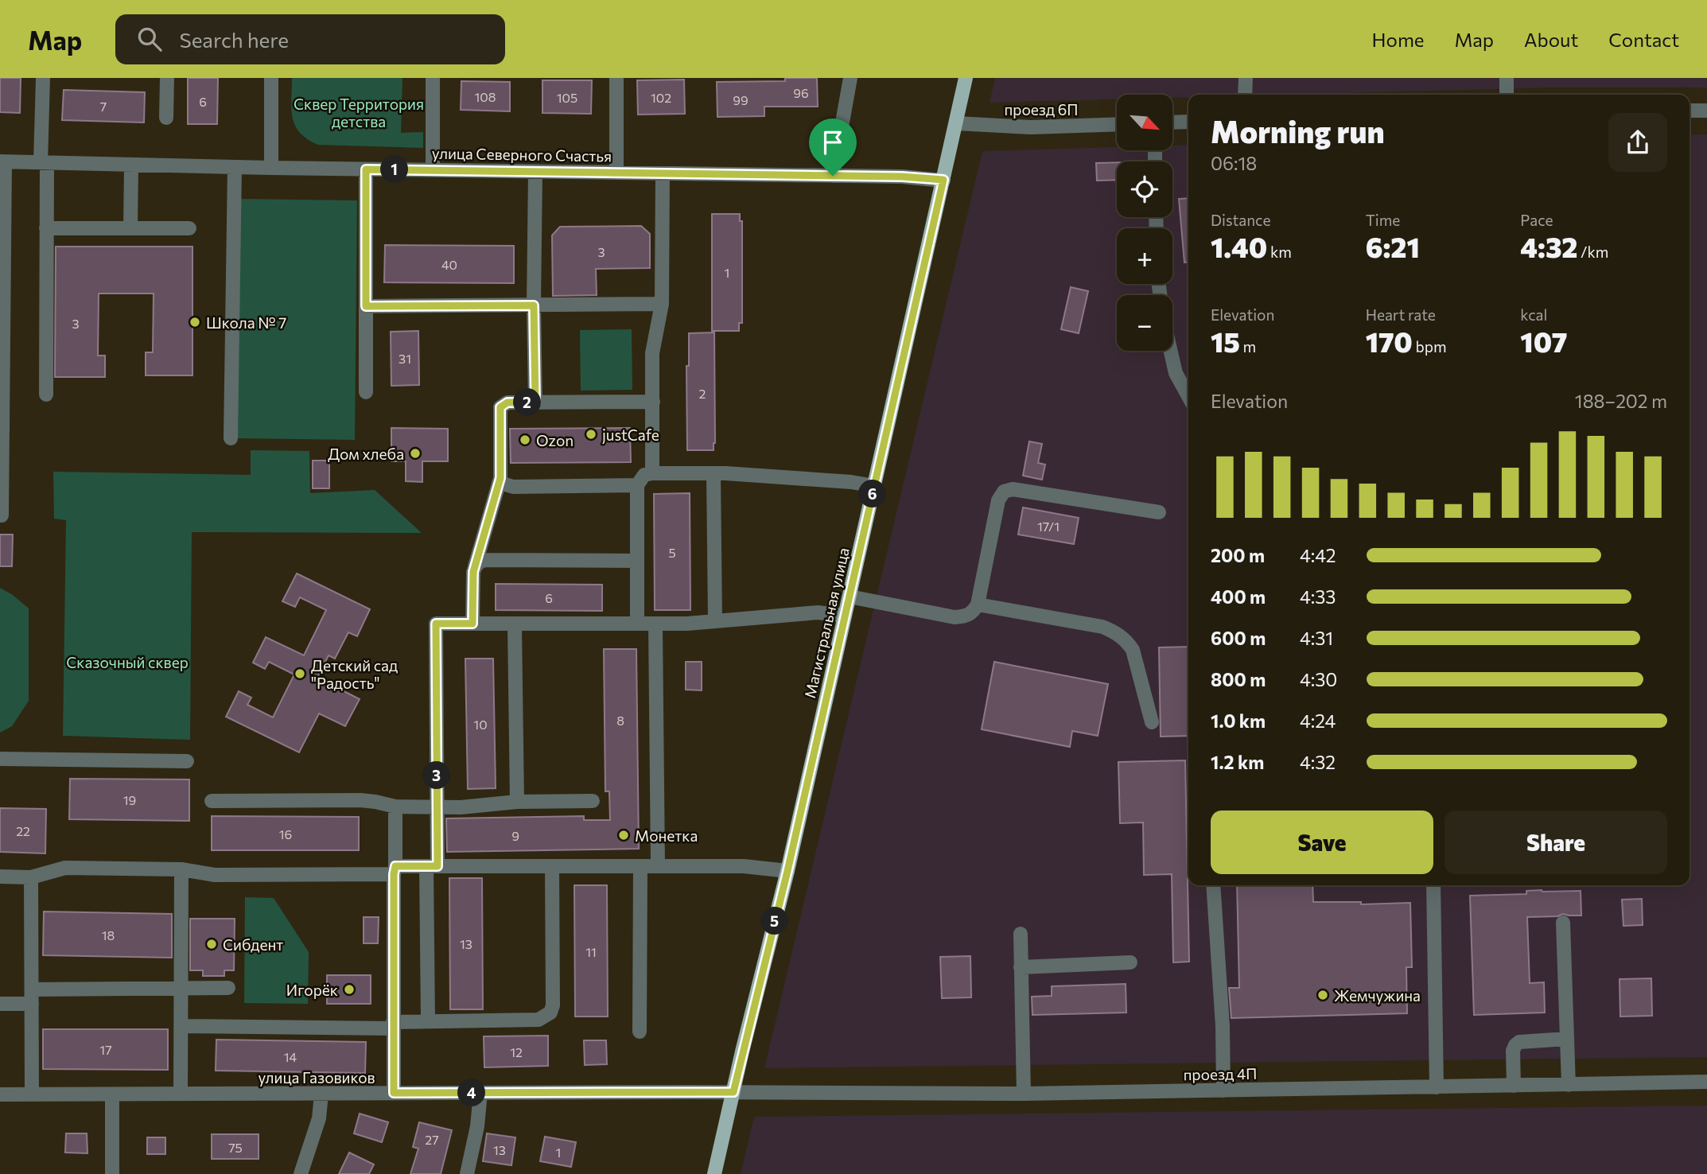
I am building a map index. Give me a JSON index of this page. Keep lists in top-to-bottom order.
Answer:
{
  "streets": {
    "main road": ["Магистральная улица"],
    "street": [
      "проезд 6П",
      "улица Северного Счастья",
      "проезд 4П",
      "улица Газовиков"
    ]
  },
  "crossings": [
    ["проезд 6П", "Магистральная улица"],
    ["улица Северного Счастья", "Магистральная улица"],
    ["Магистральная улица", "проезд 4П"],
    ["Магистральная улица", "улица Газовиков"],
    ["проезд 4П", "улица Газовиков"]
  ],
  "parks": ["Сквер Территория детства", "Сказочный сквер"],
  "places": [
    "Школа № 7",
    "justCafe",
    "Ozon",
    "Дом хлеба",
    "Детский сад \"Радость\"",
    "Монетка",
    "Сибдент",
    "Игорёк",
    "Жемчужина"
  ],
  "house_numbers": [
    "96",
    "108",
    "105",
    "102",
    "99",
    "6",
    "7",
    "3",
    "40",
    "1",
    "3",
    "31",
    "2",
    "17/1",
    "5",
    "6",
    "8",
    "10",
    "19",
    "22",
    "16",
    "9",
    "18",
    "13",
    "11",
    "17",
    "12",
    "14",
    "27",
    "75",
    "13",
    "1"
  ],
  "north": "bottom right",
  "page": {
    "header": "Map",
    "search": "Search here",
    "nav": [
      "Home",
      "Map",
      "About",
      "Contact"
    ],
    "map_buttons": ["+", "−"],
    "heading": ["Morning run", "06:18"],
    "pins": [
      "1",
      "2",
      "6",
      "3",
      "5",
      "4"
    ],
    "stats": [
      ["Distance", "1.40 km"],
      ["Time", "6:21"],
      ["Pace", "4:32 /km"],
      ["Elevation", "15 m"],
      ["Heart rate", "170 bpm"],
      ["kcal", "107"]
    ],
    "chart": ["Elevation", "188–202 m"],
    "list": [
      {
        "name": "200 m",
        "note": "4:42"
      },
      {
        "name": "400 m",
        "note": "4:33"
      },
      {
        "name": "600 m",
        "note": "4:31"
      },
      {
        "name": "800 m",
        "note": "4:30"
      },
      {
        "name": "1.0 km",
        "note": "4:24"
      },
      {
        "name": "1.2 km",
        "note": "4:32"
      }
    ],
    "buttons": ["Save", "Share"]
  }
}
